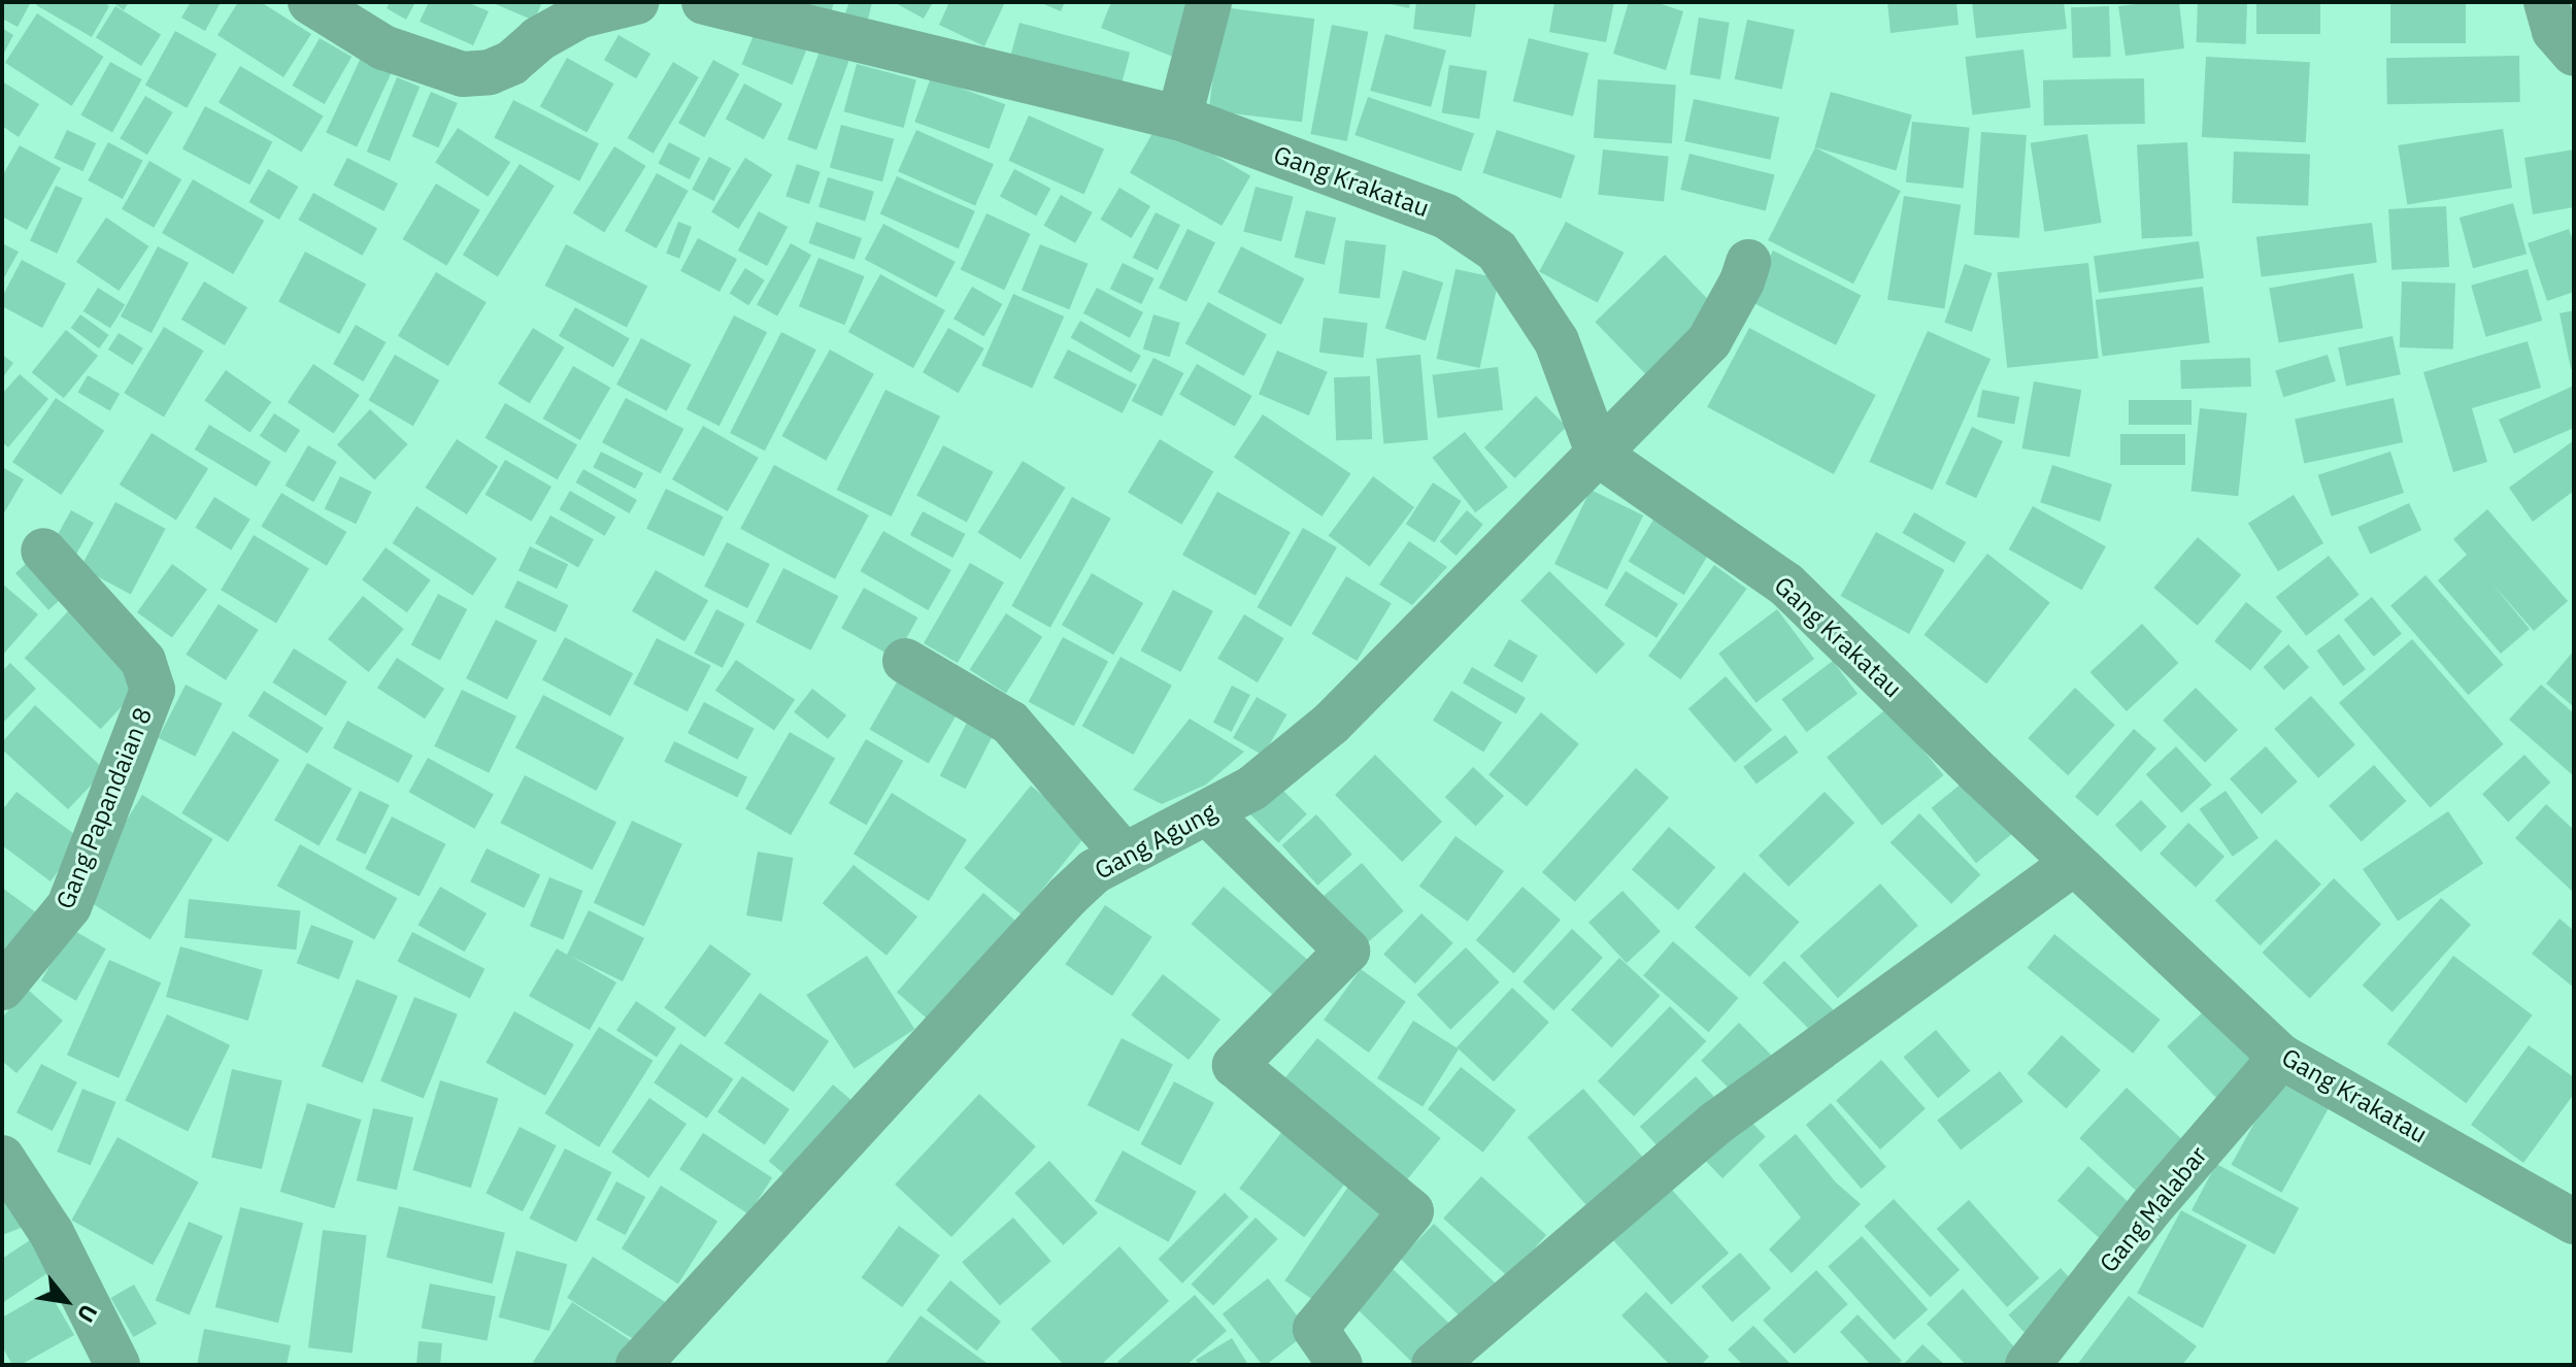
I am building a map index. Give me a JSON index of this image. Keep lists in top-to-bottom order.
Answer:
{
  "streets": {
    "street": [
      "Gang Krakatau",
      "Gang Papandaian 8",
      "Gang Agung",
      "Gang Malabar"
    ]
  },
  "crossings": [
    ["Gang Krakatau", "Gang Agung"],
    ["Gang Krakatau", "Gang Malabar"]
  ],
  "north": "bottom right"
}
